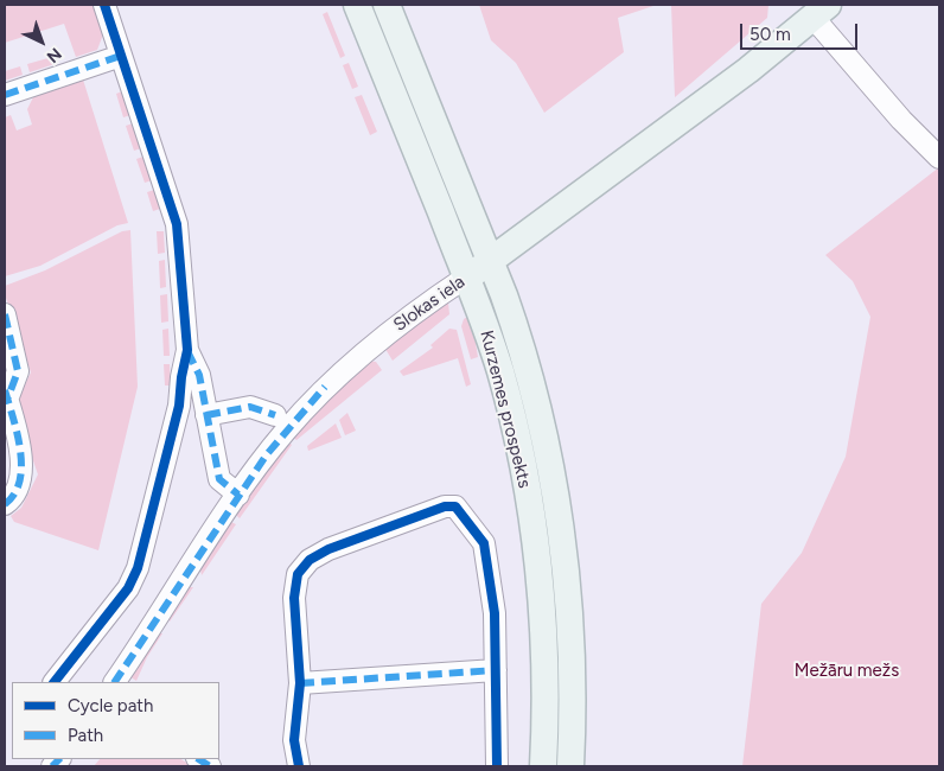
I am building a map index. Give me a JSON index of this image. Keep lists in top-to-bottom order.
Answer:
{
  "streets": {
    "main road": ["Slokas iela", "Kurzemes prospekts"]
  },
  "crossings": [
    ["Slokas iela", "Kurzemes prospekts"]
  ],
  "parks": ["Mežāru mežs"],
  "legend": ["Cycle path", "Path"],
  "scale_bar": "50 m",
  "north": "bottom right"
}
